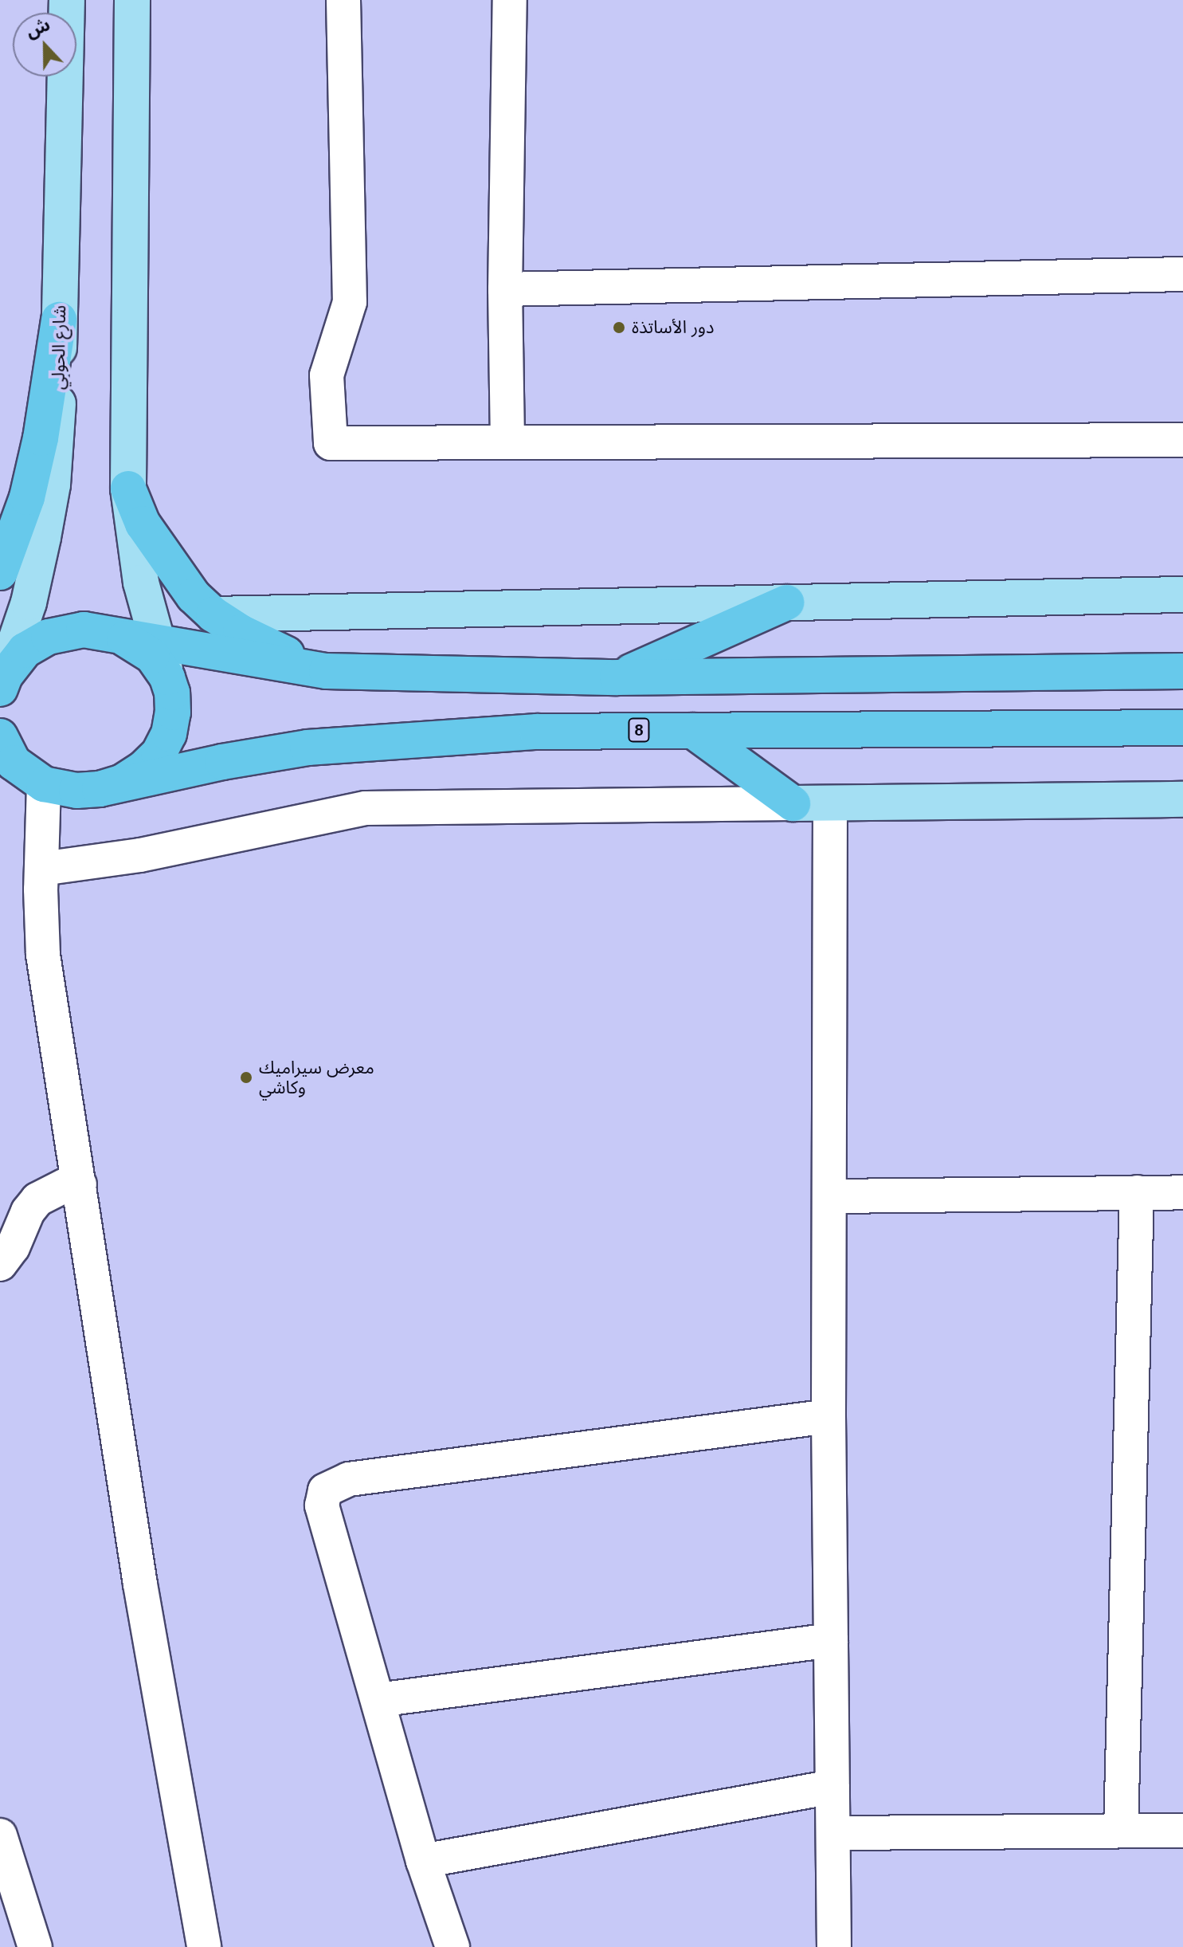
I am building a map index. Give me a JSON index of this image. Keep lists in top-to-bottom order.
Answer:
{
  "streets": {
    "highway": ["8"],
    "main road": ["شارع الحولي"]
  },
  "places": ["دور الأساتذة", "معرض سيراميك وكاشي"],
  "north": "top"
}
